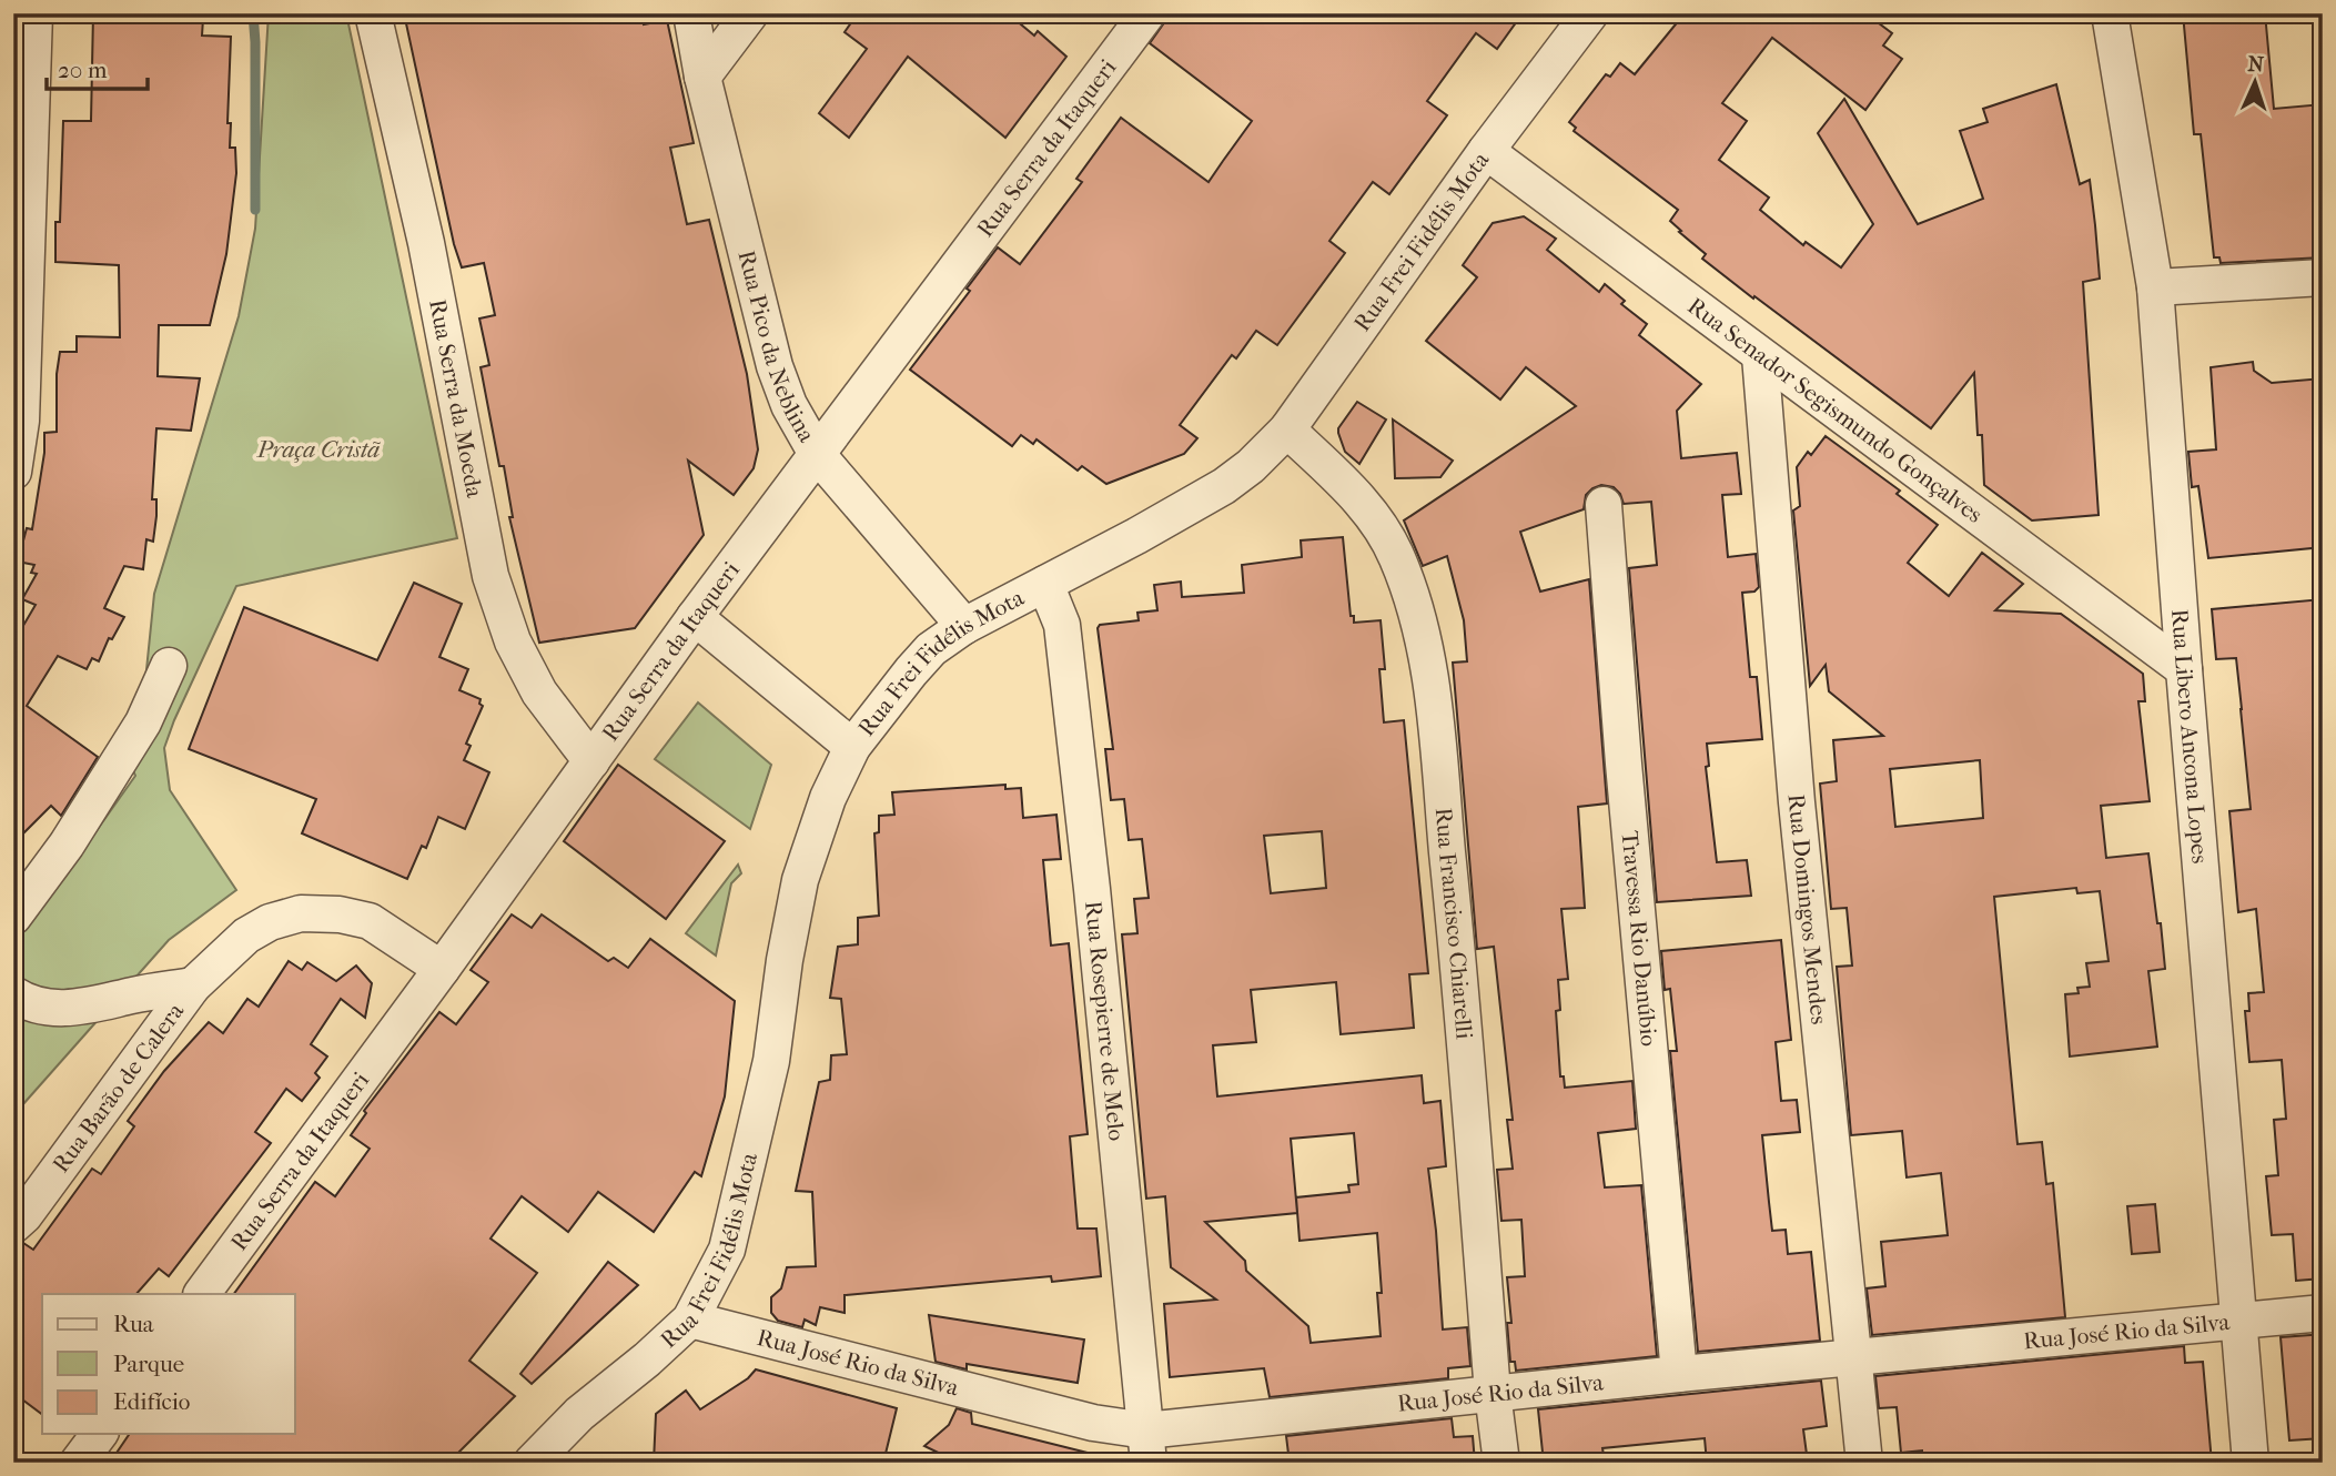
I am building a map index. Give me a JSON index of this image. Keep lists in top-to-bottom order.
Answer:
{
  "streets": {
    "street": [
      "Rua Serra da Itaqueri",
      "Rua Frei Fidélis Mota",
      "Rua Pico da Neblina",
      "Rua Serra da Moeda",
      "Rua Senador Segismundo Gonçalves",
      "Rua Libero Ancona Lopes",
      "Rua Domingos Mendes",
      "Rua Francisco Chiarelli",
      "Travessa Rio Danúbio",
      "Rua Rosepierre de Melo",
      "Rua Barão de Calera",
      "Rua José Rio da Silva"
    ]
  },
  "crossings": [
    ["Rua Serra da Itaqueri", "Rua Pico da Neblina"],
    ["Rua Serra da Itaqueri", "Rua Serra da Moeda"],
    ["Rua Serra da Itaqueri", "Rua Barão de Calera"],
    ["Rua Frei Fidélis Mota", "Rua Pico da Neblina"],
    ["Rua Frei Fidélis Mota", "Rua Senador Segismundo Gonçalves"],
    ["Rua Frei Fidélis Mota", "Rua Francisco Chiarelli"],
    ["Rua Frei Fidélis Mota", "Rua Rosepierre de Melo"],
    ["Rua Frei Fidélis Mota", "Rua José Rio da Silva"],
    ["Rua Senador Segismundo Gonçalves", "Rua Libero Ancona Lopes"],
    ["Rua Senador Segismundo Gonçalves", "Rua Domingos Mendes"],
    ["Rua Libero Ancona Lopes", "Rua José Rio da Silva"],
    ["Rua Domingos Mendes", "Rua José Rio da Silva"],
    ["Rua Francisco Chiarelli", "Rua José Rio da Silva"],
    ["Travessa Rio Danúbio", "Rua José Rio da Silva"],
    ["Rua Rosepierre de Melo", "Rua José Rio da Silva"]
  ],
  "parks": ["Praça Cristã"],
  "legend": ["Rua", "Parque", "Edifício"],
  "scale_bar": "20 m",
  "north": "top"
}
